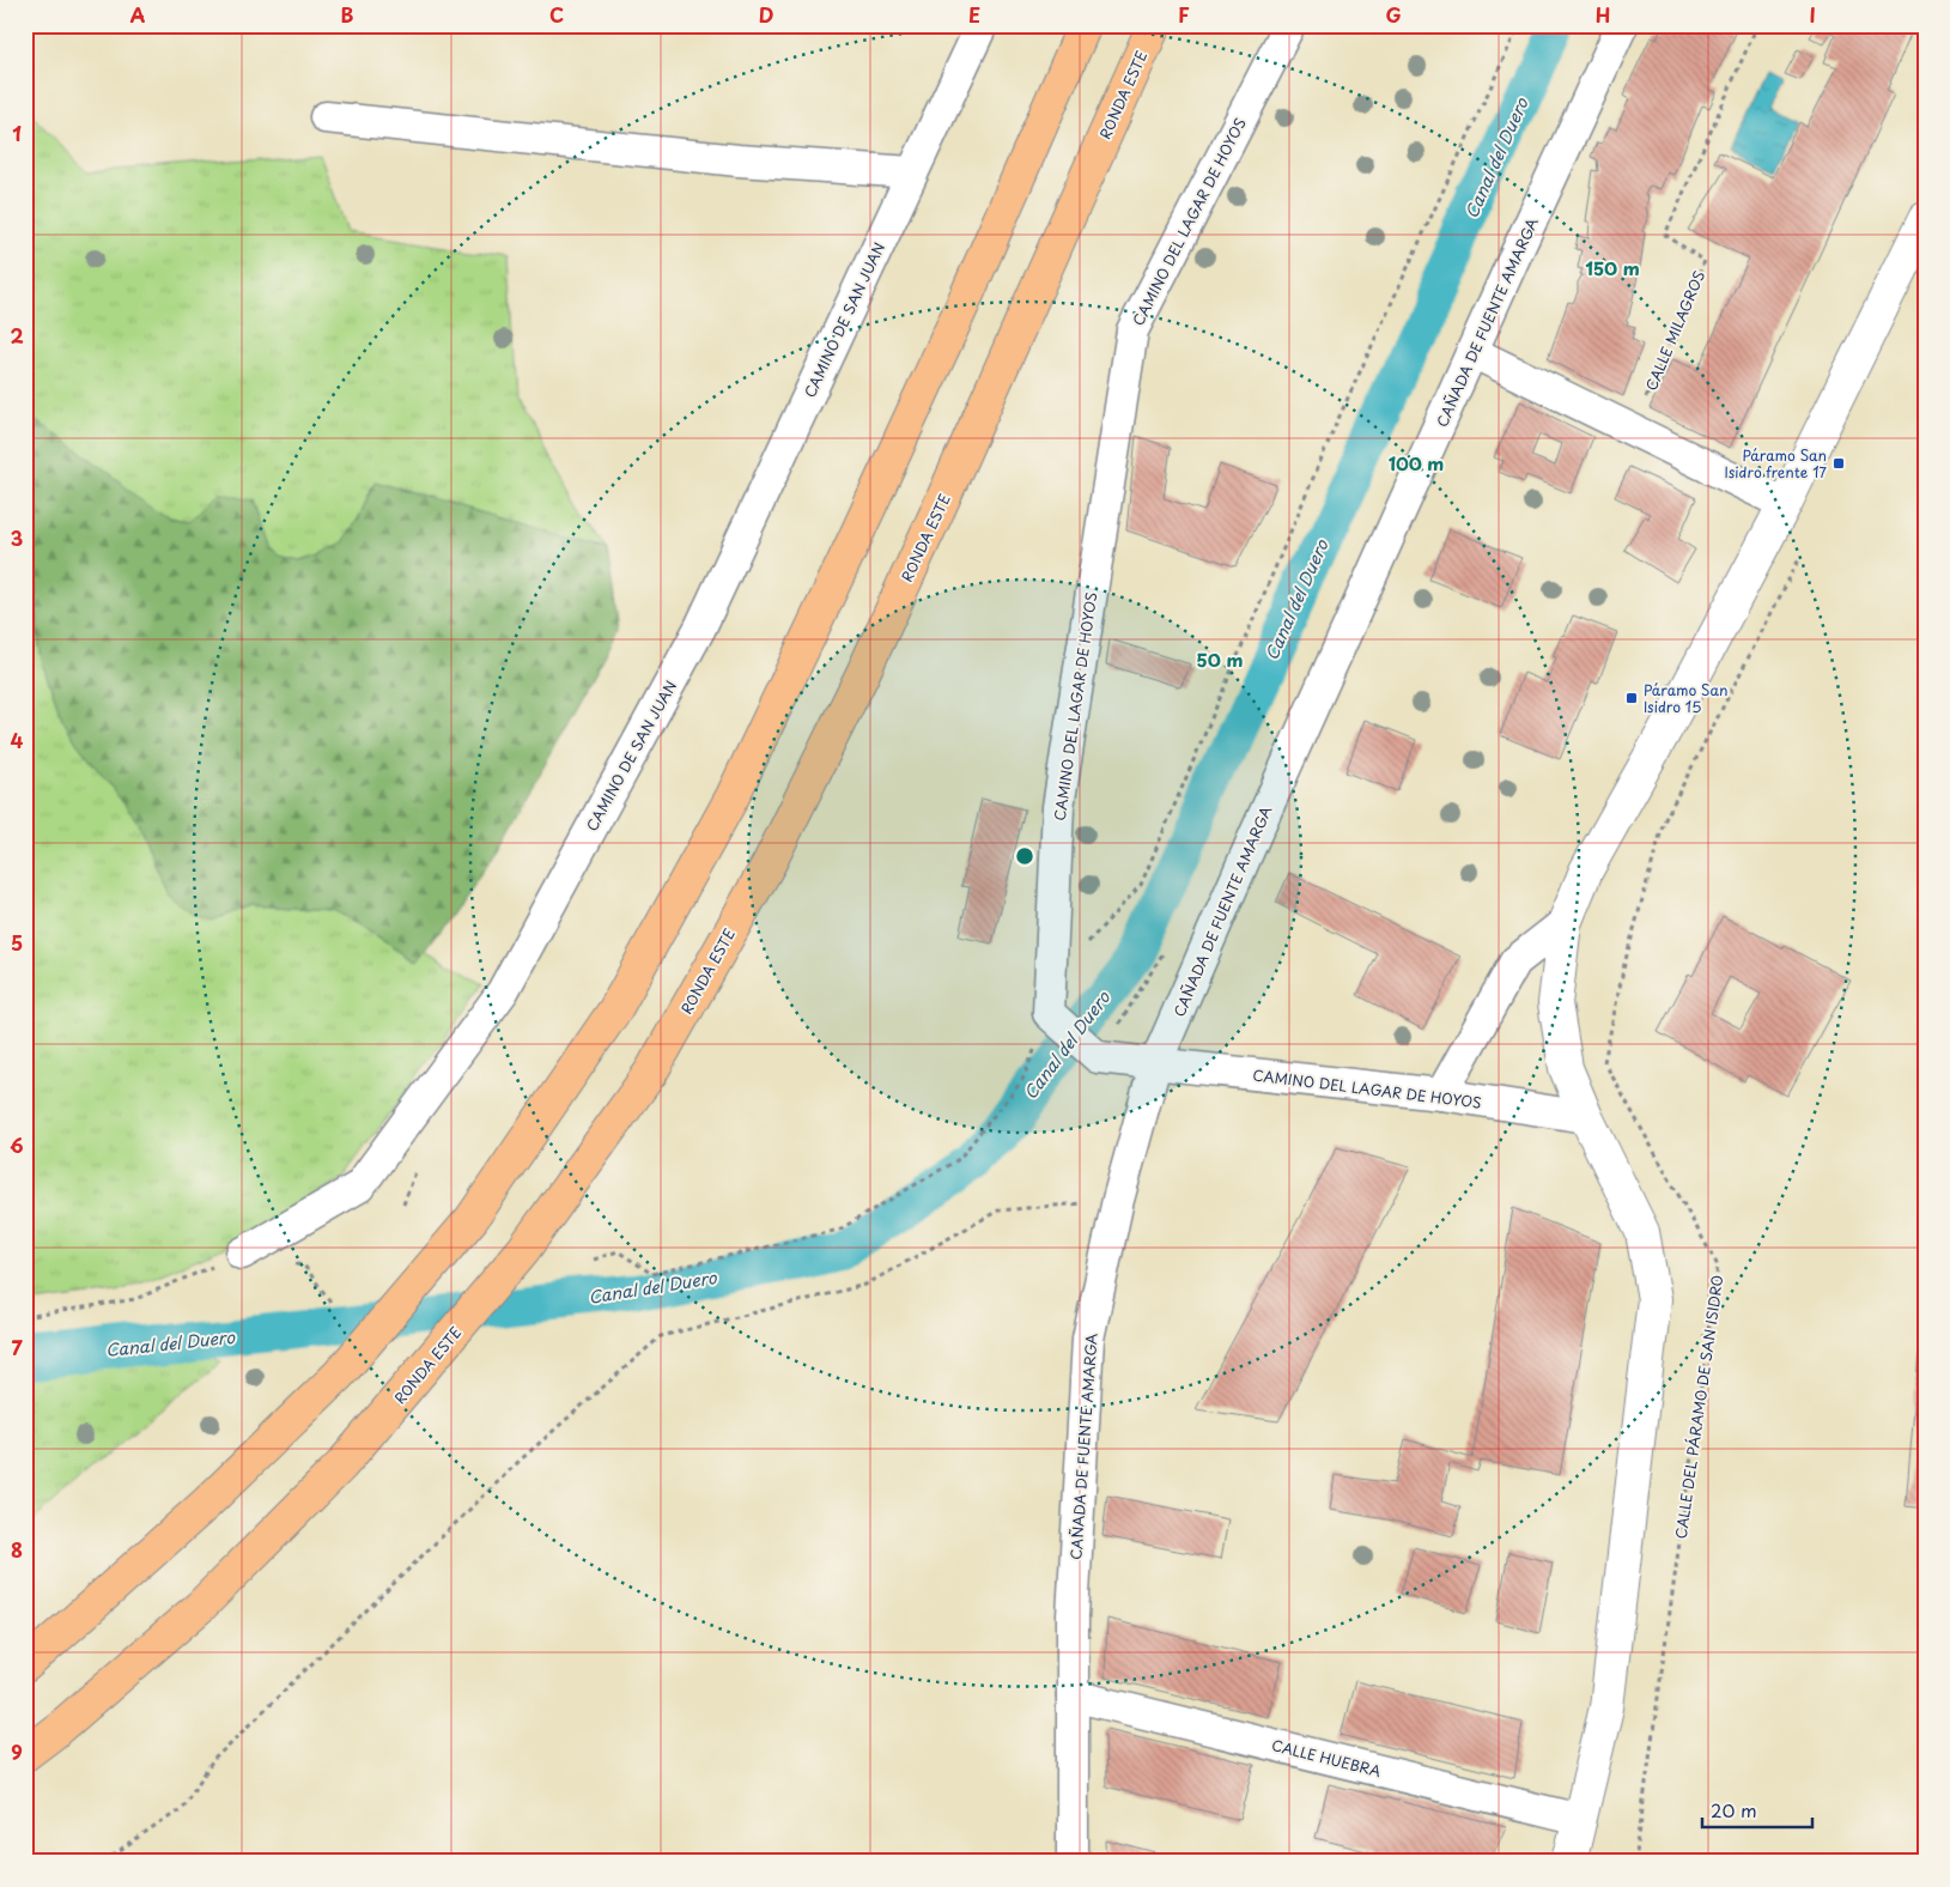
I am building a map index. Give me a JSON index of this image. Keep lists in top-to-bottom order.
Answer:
{
  "streets": {
    "highway": ["RONDA ESTE"],
    "street": [
      "CAMINO DEL LAGAR DE HOYOS",
      "CAMINO DE SAN JUAN",
      "CAÑADA DE FUENTE AMARGA",
      "CALLE HUEBRA"
    ],
    "path": ["CALLE MILAGROS", "CALLE DEL PÁRAMO DE SAN ISIDRO"]
  },
  "crossings": [
    ["CAMINO DEL LAGAR DE HOYOS", "CAÑADA DE FUENTE AMARGA"],
    ["CAÑADA DE FUENTE AMARGA", "CALLE HUEBRA"]
  ],
  "water": ["Canal del Duero"],
  "places": {
    "transit": ["Páramo San Isidro frente 17", "Páramo San Isidro 15"]
  },
  "scale_bar": "20 m",
  "grid": {
    "columns": [
      "A",
      "B",
      "C",
      "D",
      "E",
      "F",
      "G",
      "H",
      "I"
    ],
    "rows": [
      "1",
      "2",
      "3",
      "4",
      "5",
      "6",
      "7",
      "8",
      "9"
    ]
  },
  "rings": ["150 m", "100 m", "50 m"]
}
